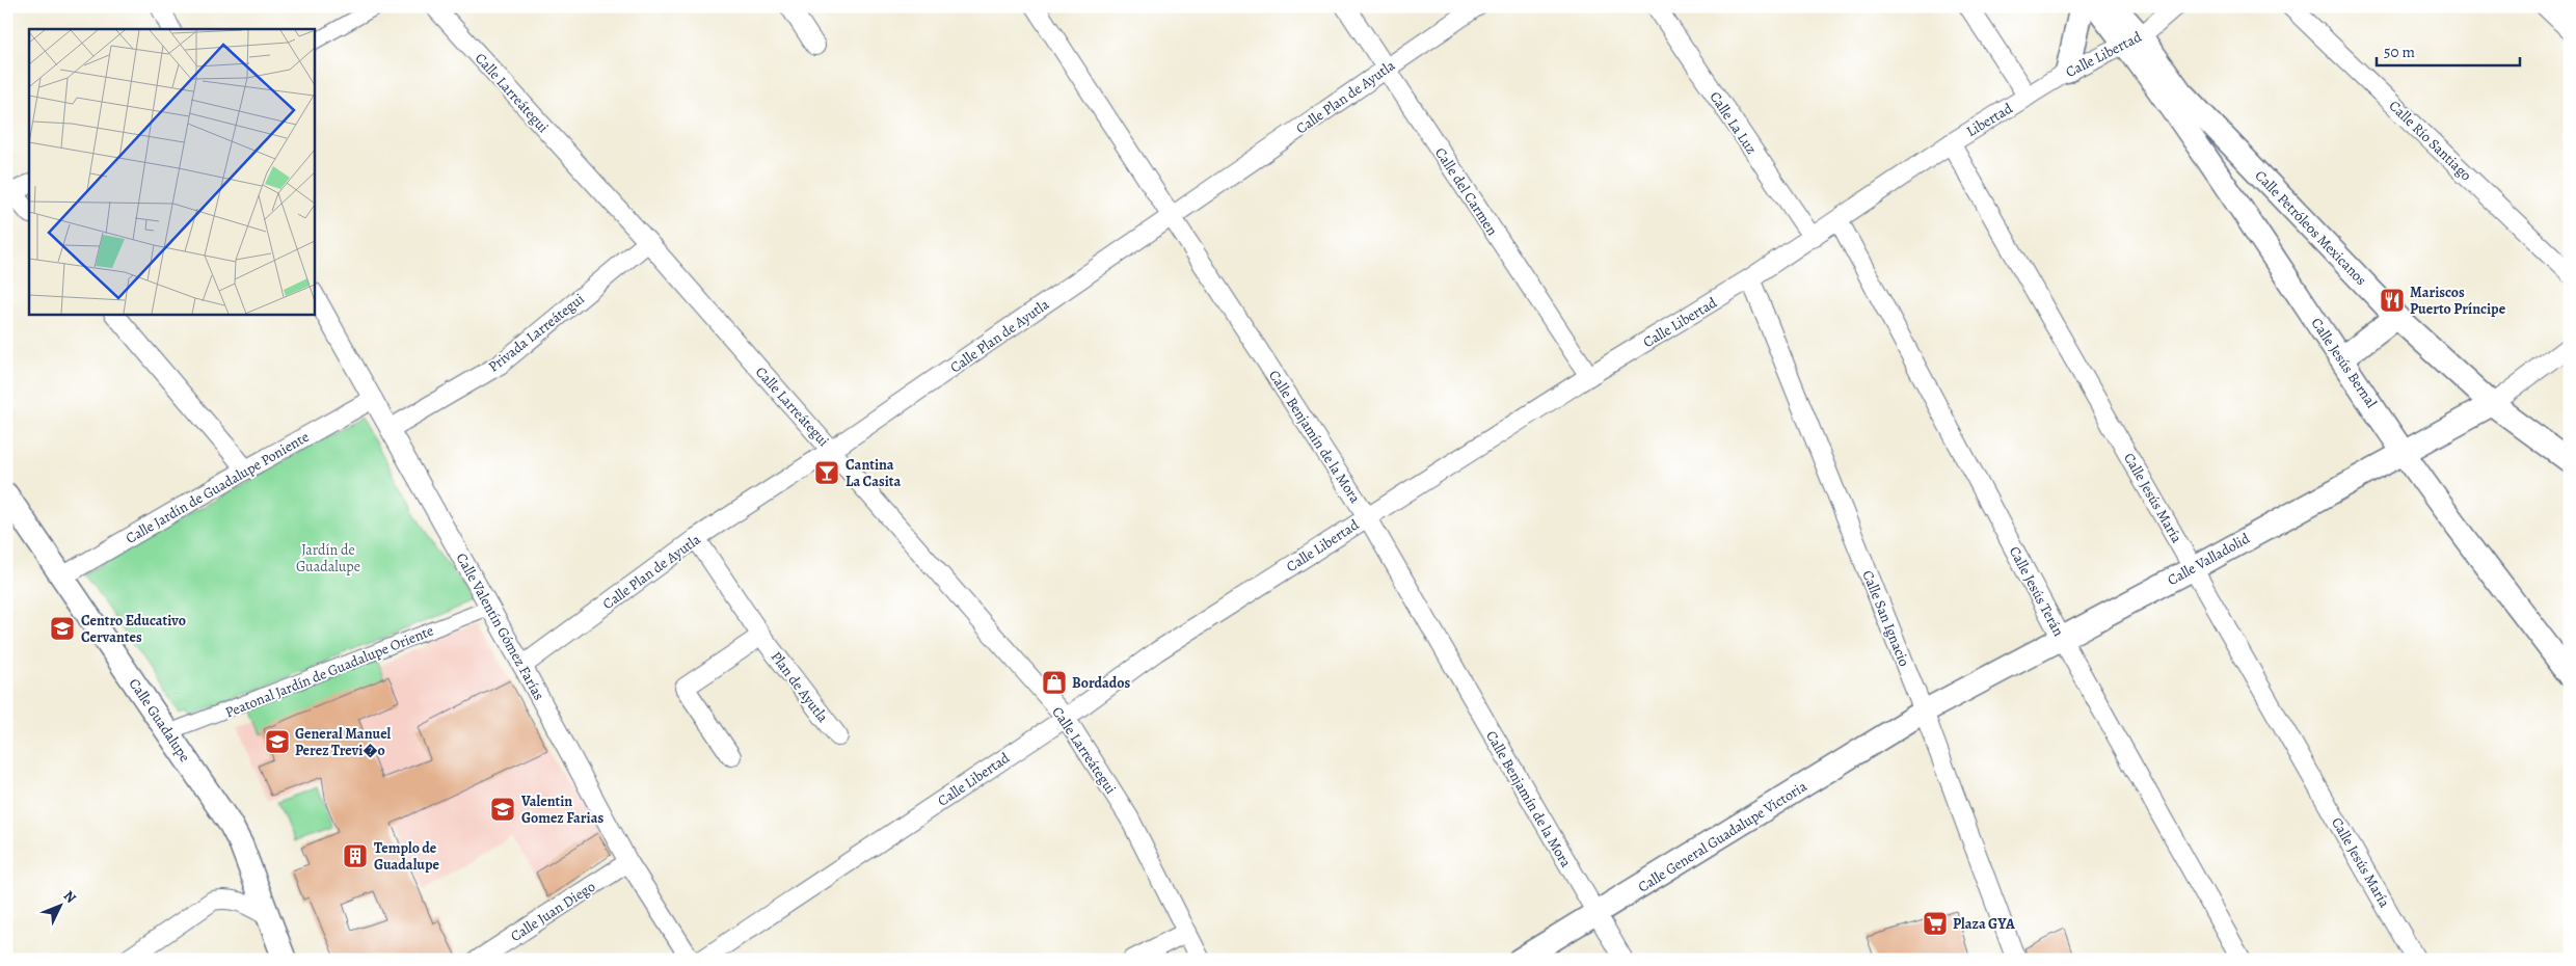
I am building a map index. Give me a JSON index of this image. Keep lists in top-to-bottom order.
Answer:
{
  "streets": {
    "street": [
      "Calle Libertad",
      "Calle Larreátegui",
      "Calle Plan de Ayutla",
      "Libertad",
      "Calle La Luz",
      "Calle Río Santiago",
      "Calle del Carmen",
      "Calle Petróleos Mexicanos",
      "Privada Larreátegui",
      "Calle Jesús Bernal",
      "Calle Benjamín de la Mora",
      "Calle Jardín de Guadalupe Poniente",
      "Calle Jesús María",
      "Calle Valladolid",
      "Calle Jesús Terán",
      "Calle San Ignacio",
      "Calle Valentín Gómez Farías",
      "Peatonal Jardín de Guadalupe Oriente",
      "Plan de Ayutla",
      "Calle Guadalupe",
      "Calle General Guadalupe Victoria",
      "Calle Juan Diego"
    ]
  },
  "crossings": [
    ["Calle Libertad", "Calle Larreátegui"],
    ["Calle Libertad", "Libertad"],
    ["Calle Libertad", "Calle La Luz"],
    ["Calle Libertad", "Calle del Carmen"],
    ["Calle Libertad", "Calle Petróleos Mexicanos"],
    ["Calle Libertad", "Calle Jesús Bernal"],
    ["Calle Libertad", "Calle Benjamín de la Mora"],
    ["Calle Libertad", "Calle Jesús María"],
    ["Calle Libertad", "Calle Jesús Terán"],
    ["Calle Libertad", "Calle San Ignacio"],
    ["Calle Larreátegui", "Calle Plan de Ayutla"],
    ["Calle Larreátegui", "Privada Larreátegui"],
    ["Calle Plan de Ayutla", "Calle del Carmen"],
    ["Calle Plan de Ayutla", "Calle Benjamín de la Mora"],
    ["Calle Plan de Ayutla", "Calle Valentín Gómez Farías"],
    ["Calle Plan de Ayutla", "Plan de Ayutla"],
    ["Libertad", "Calle Jesús María"],
    ["Calle Petróleos Mexicanos", "Calle Jesús Bernal"],
    ["Calle Petróleos Mexicanos", "Calle Valladolid"],
    ["Privada Larreátegui", "Calle Valentín Gómez Farías"],
    ["Calle Jesús Bernal", "Calle Valladolid"],
    ["Calle Benjamín de la Mora", "Calle General Guadalupe Victoria"],
    ["Calle Jardín de Guadalupe Poniente", "Calle Valentín Gómez Farías"],
    ["Calle Jardín de Guadalupe Poniente", "Calle Guadalupe"],
    ["Calle Jesús María", "Calle Valladolid"],
    ["Calle Valladolid", "Calle Jesús Terán"],
    ["Calle Valladolid", "Calle San Ignacio"],
    ["Calle Valladolid", "Calle General Guadalupe Victoria"],
    ["Calle San Ignacio", "Calle General Guadalupe Victoria"],
    ["Calle Valentín Gómez Farías", "Peatonal Jardín de Guadalupe Oriente"],
    ["Calle Valentín Gómez Farías", "Calle Juan Diego"],
    ["Peatonal Jardín de Guadalupe Oriente", "Calle Guadalupe"]
  ],
  "parks": ["Jardín de Guadalupe"],
  "places": {
    "restaurant": ["Mariscos Puerto Príncipe"],
    "bar": ["Cantina La Casita"],
    "school or university": ["Centro Educativo Cervantes", "General Manuel Perez Trevi�o", "Valentin Gomez Farias"],
    "shop": ["Bordados"],
    "building": ["Templo de Guadalupe"],
    "supermarket": ["Plaza GYA"]
  },
  "scale_bar": "50 m",
  "north": "top right"
}
